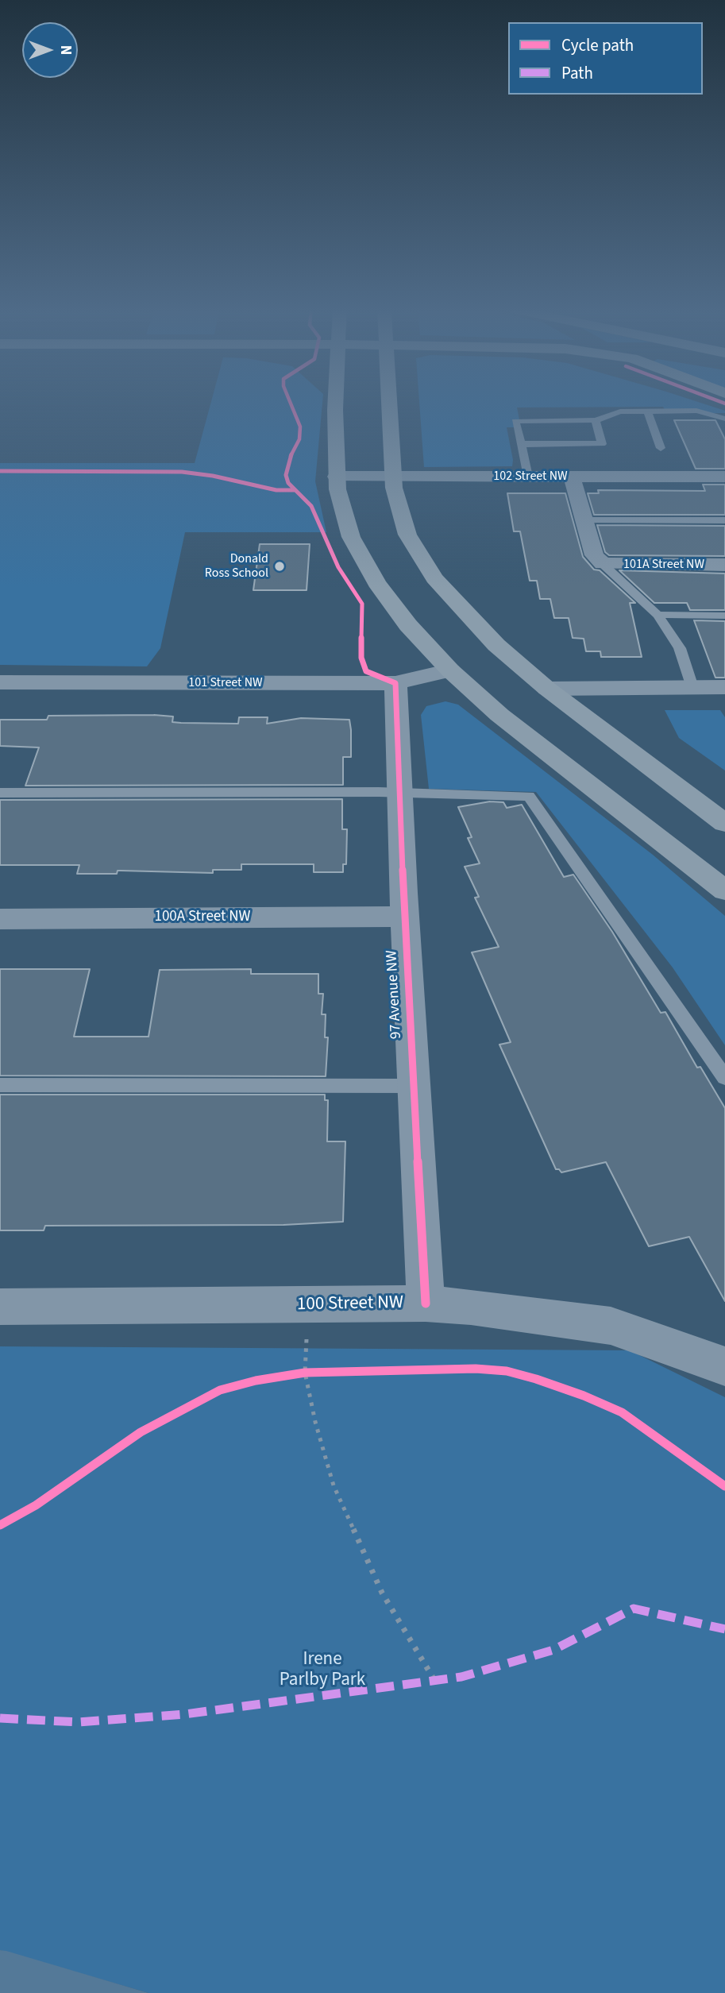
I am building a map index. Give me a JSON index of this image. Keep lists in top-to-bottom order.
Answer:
{
  "streets": {
    "street": [
      "102 Street NW",
      "101A Street NW",
      "101 Street NW",
      "100A Street NW",
      "97 Avenue NW",
      "100 Street NW"
    ]
  },
  "crossings": [
    ["101 Street NW", "97 Avenue NW"],
    ["100A Street NW", "97 Avenue NW"],
    ["97 Avenue NW", "100 Street NW"]
  ],
  "parks": ["Irene Parlby Park"],
  "places": ["Donald Ross School"],
  "legend": ["Cycle path", "Path"],
  "north": "right"
}
